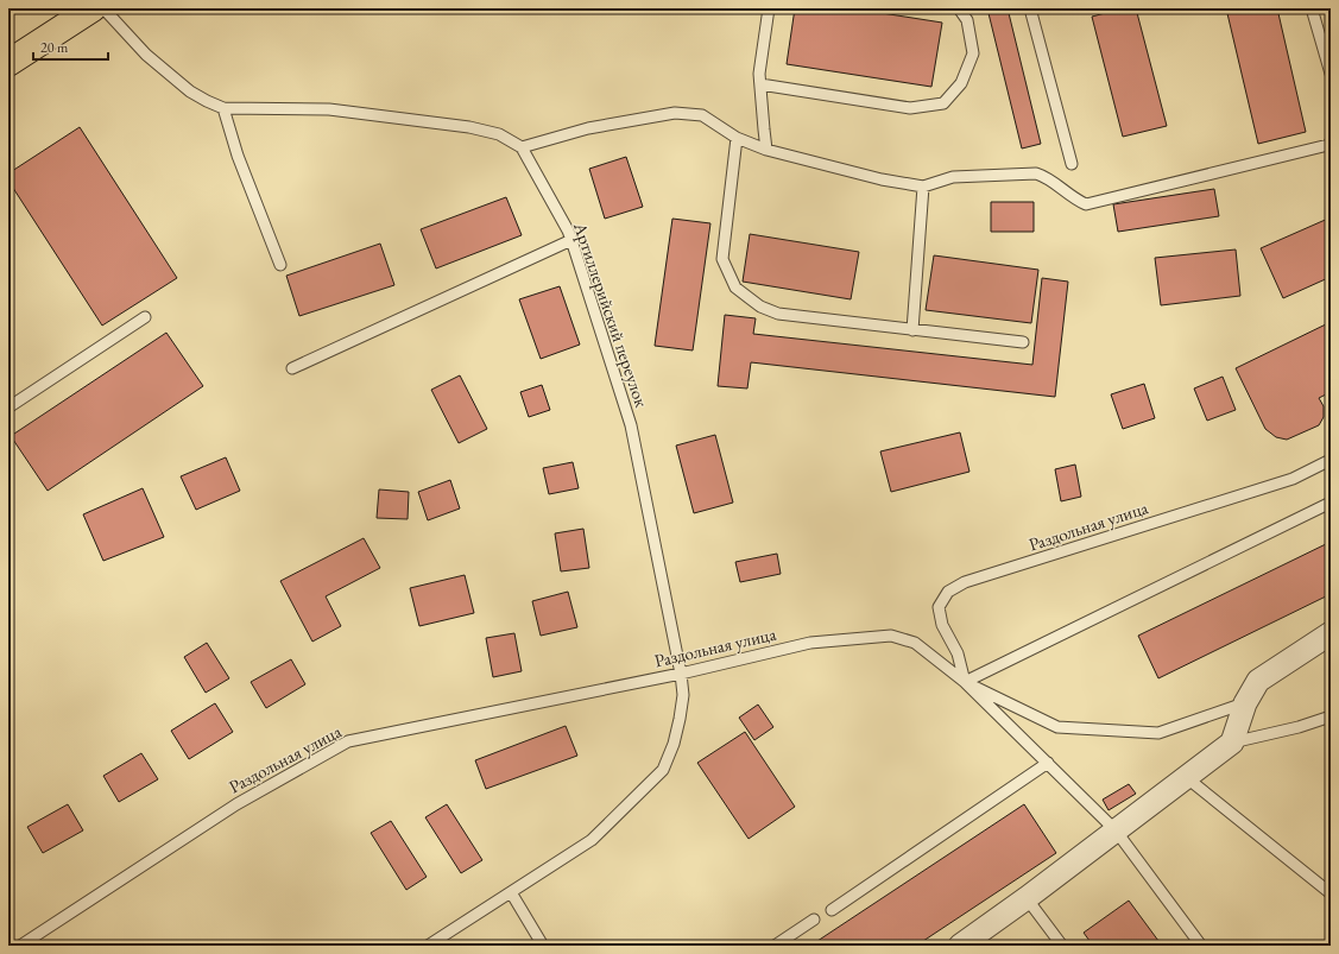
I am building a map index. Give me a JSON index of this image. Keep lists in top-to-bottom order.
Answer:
{
  "streets": {
    "lane": ["Артиллерийский переулок", "Раздольная улица"]
  },
  "crossings": [
    ["Артиллерийский переулок", "Раздольная улица"]
  ],
  "scale_bar": "20 m"
}
